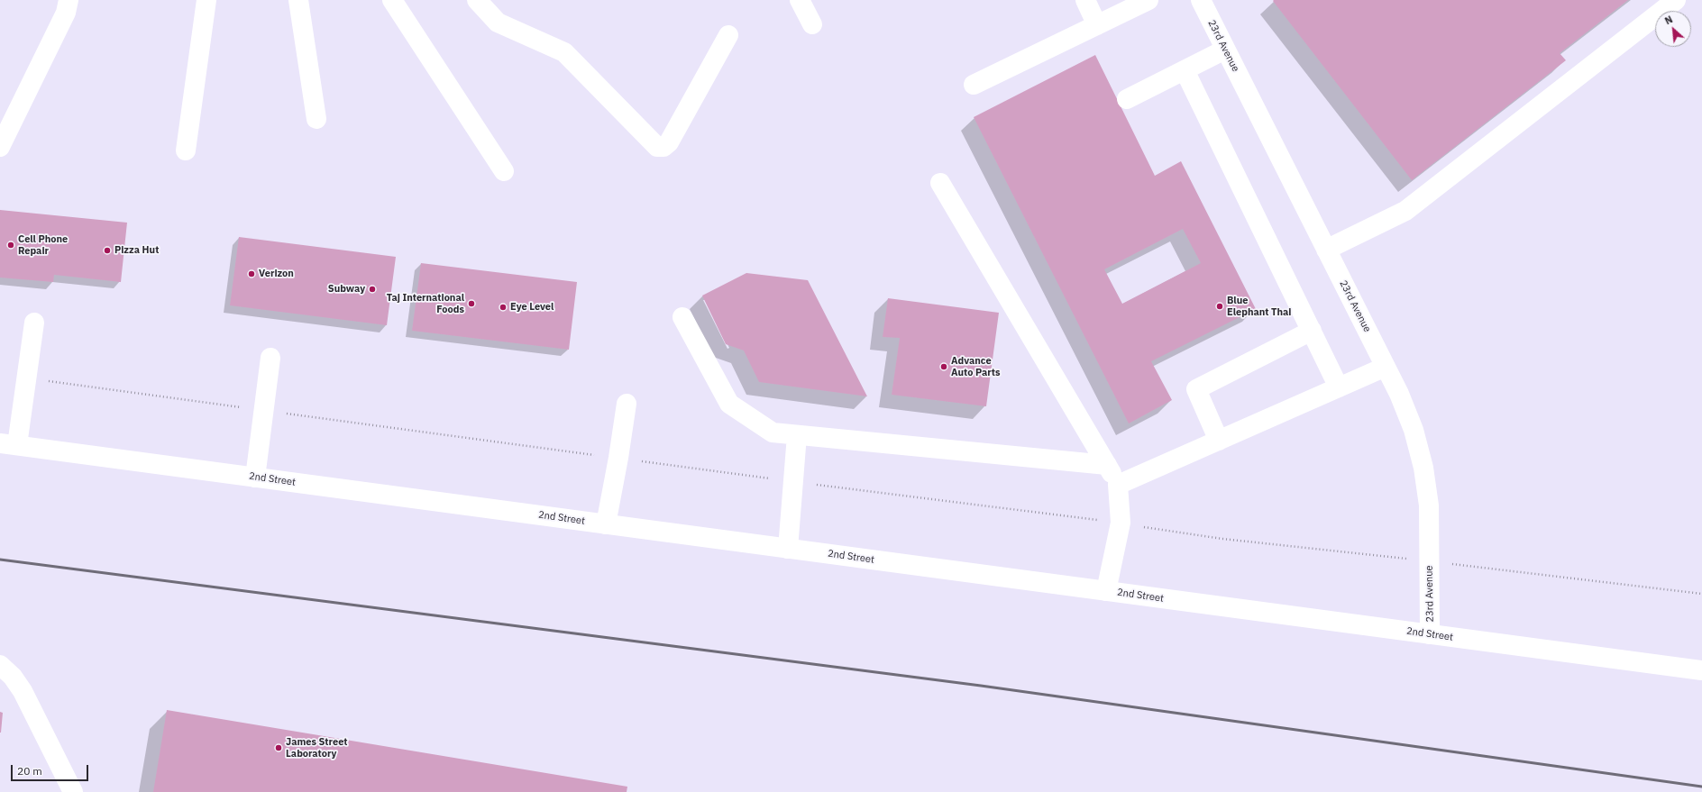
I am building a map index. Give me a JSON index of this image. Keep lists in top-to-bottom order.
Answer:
{
  "streets": {
    "main road": ["23rd Avenue", "2nd Street"]
  },
  "crossings": [
    ["23rd Avenue", "2nd Street"]
  ],
  "places": [
    "Cell Phone Repair",
    "Pizza Hut",
    "Verizon",
    "Subway",
    "Taj International Foods",
    "Blue Elephant Thai",
    "Eye Level",
    "Advance Auto Parts",
    "James Street Laboratory"
  ],
  "scale_bar": "20 m",
  "north": "top left"
}
